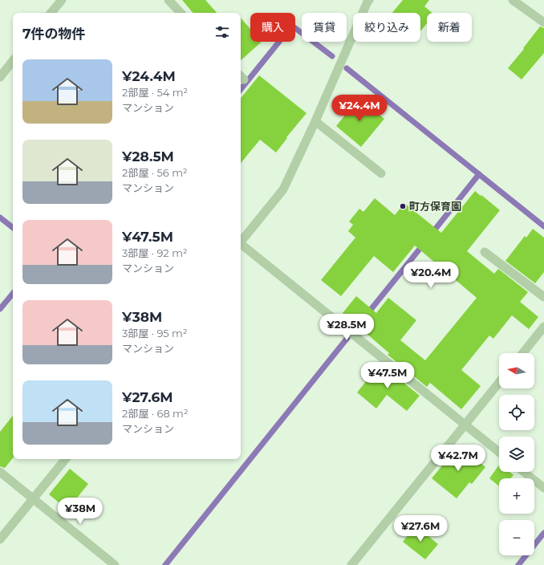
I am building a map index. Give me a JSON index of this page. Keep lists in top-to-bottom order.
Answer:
{
  "places": ["町方保育園"],
  "north": "left",
  "page": {
    "chip": [
      "購入",
      "賃貸",
      "絞り込み",
      "新着"
    ],
    "heading": "7件の物件",
    "list": [
      {
        "name": "¥24.4M",
        "note": "2部屋 · 54 m² · マンション"
      },
      {
        "name": "¥28.5M",
        "note": "2部屋 · 56 m² · マンション"
      },
      {
        "name": "¥47.5M",
        "note": "3部屋 · 92 m² · マンション"
      },
      {
        "name": "¥38M",
        "note": "3部屋 · 95 m² · マンション"
      },
      {
        "name": "¥27.6M",
        "note": "2部屋 · 68 m² · マンション"
      }
    ],
    "price": [
      "¥24.4M",
      "¥20.4M",
      "¥28.5M",
      "¥47.5M",
      "¥42.7M",
      "¥38M",
      "¥27.6M"
    ],
    "map_buttons": ["+", "−"]
  }
}
